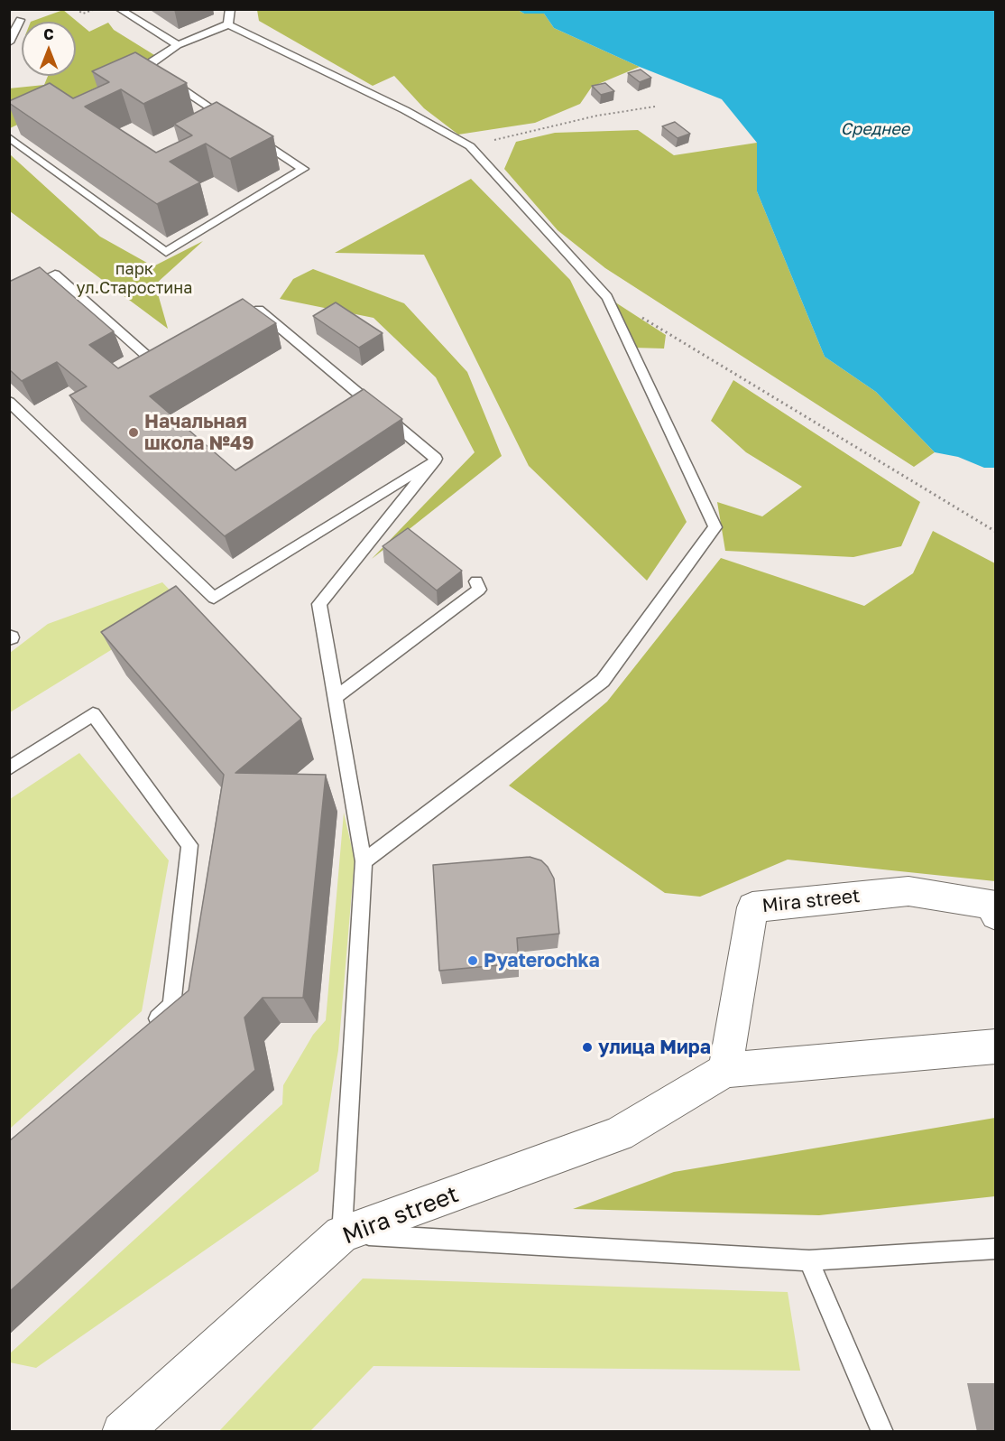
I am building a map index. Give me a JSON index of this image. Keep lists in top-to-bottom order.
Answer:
{
  "streets": {
    "street": ["Mira street"]
  },
  "water": ["Среднее"],
  "parks": ["парк ул.Старостина"],
  "places": ["Начальная школа №49", "Pyaterochka", "улица Мира"],
  "north": "top"
}
